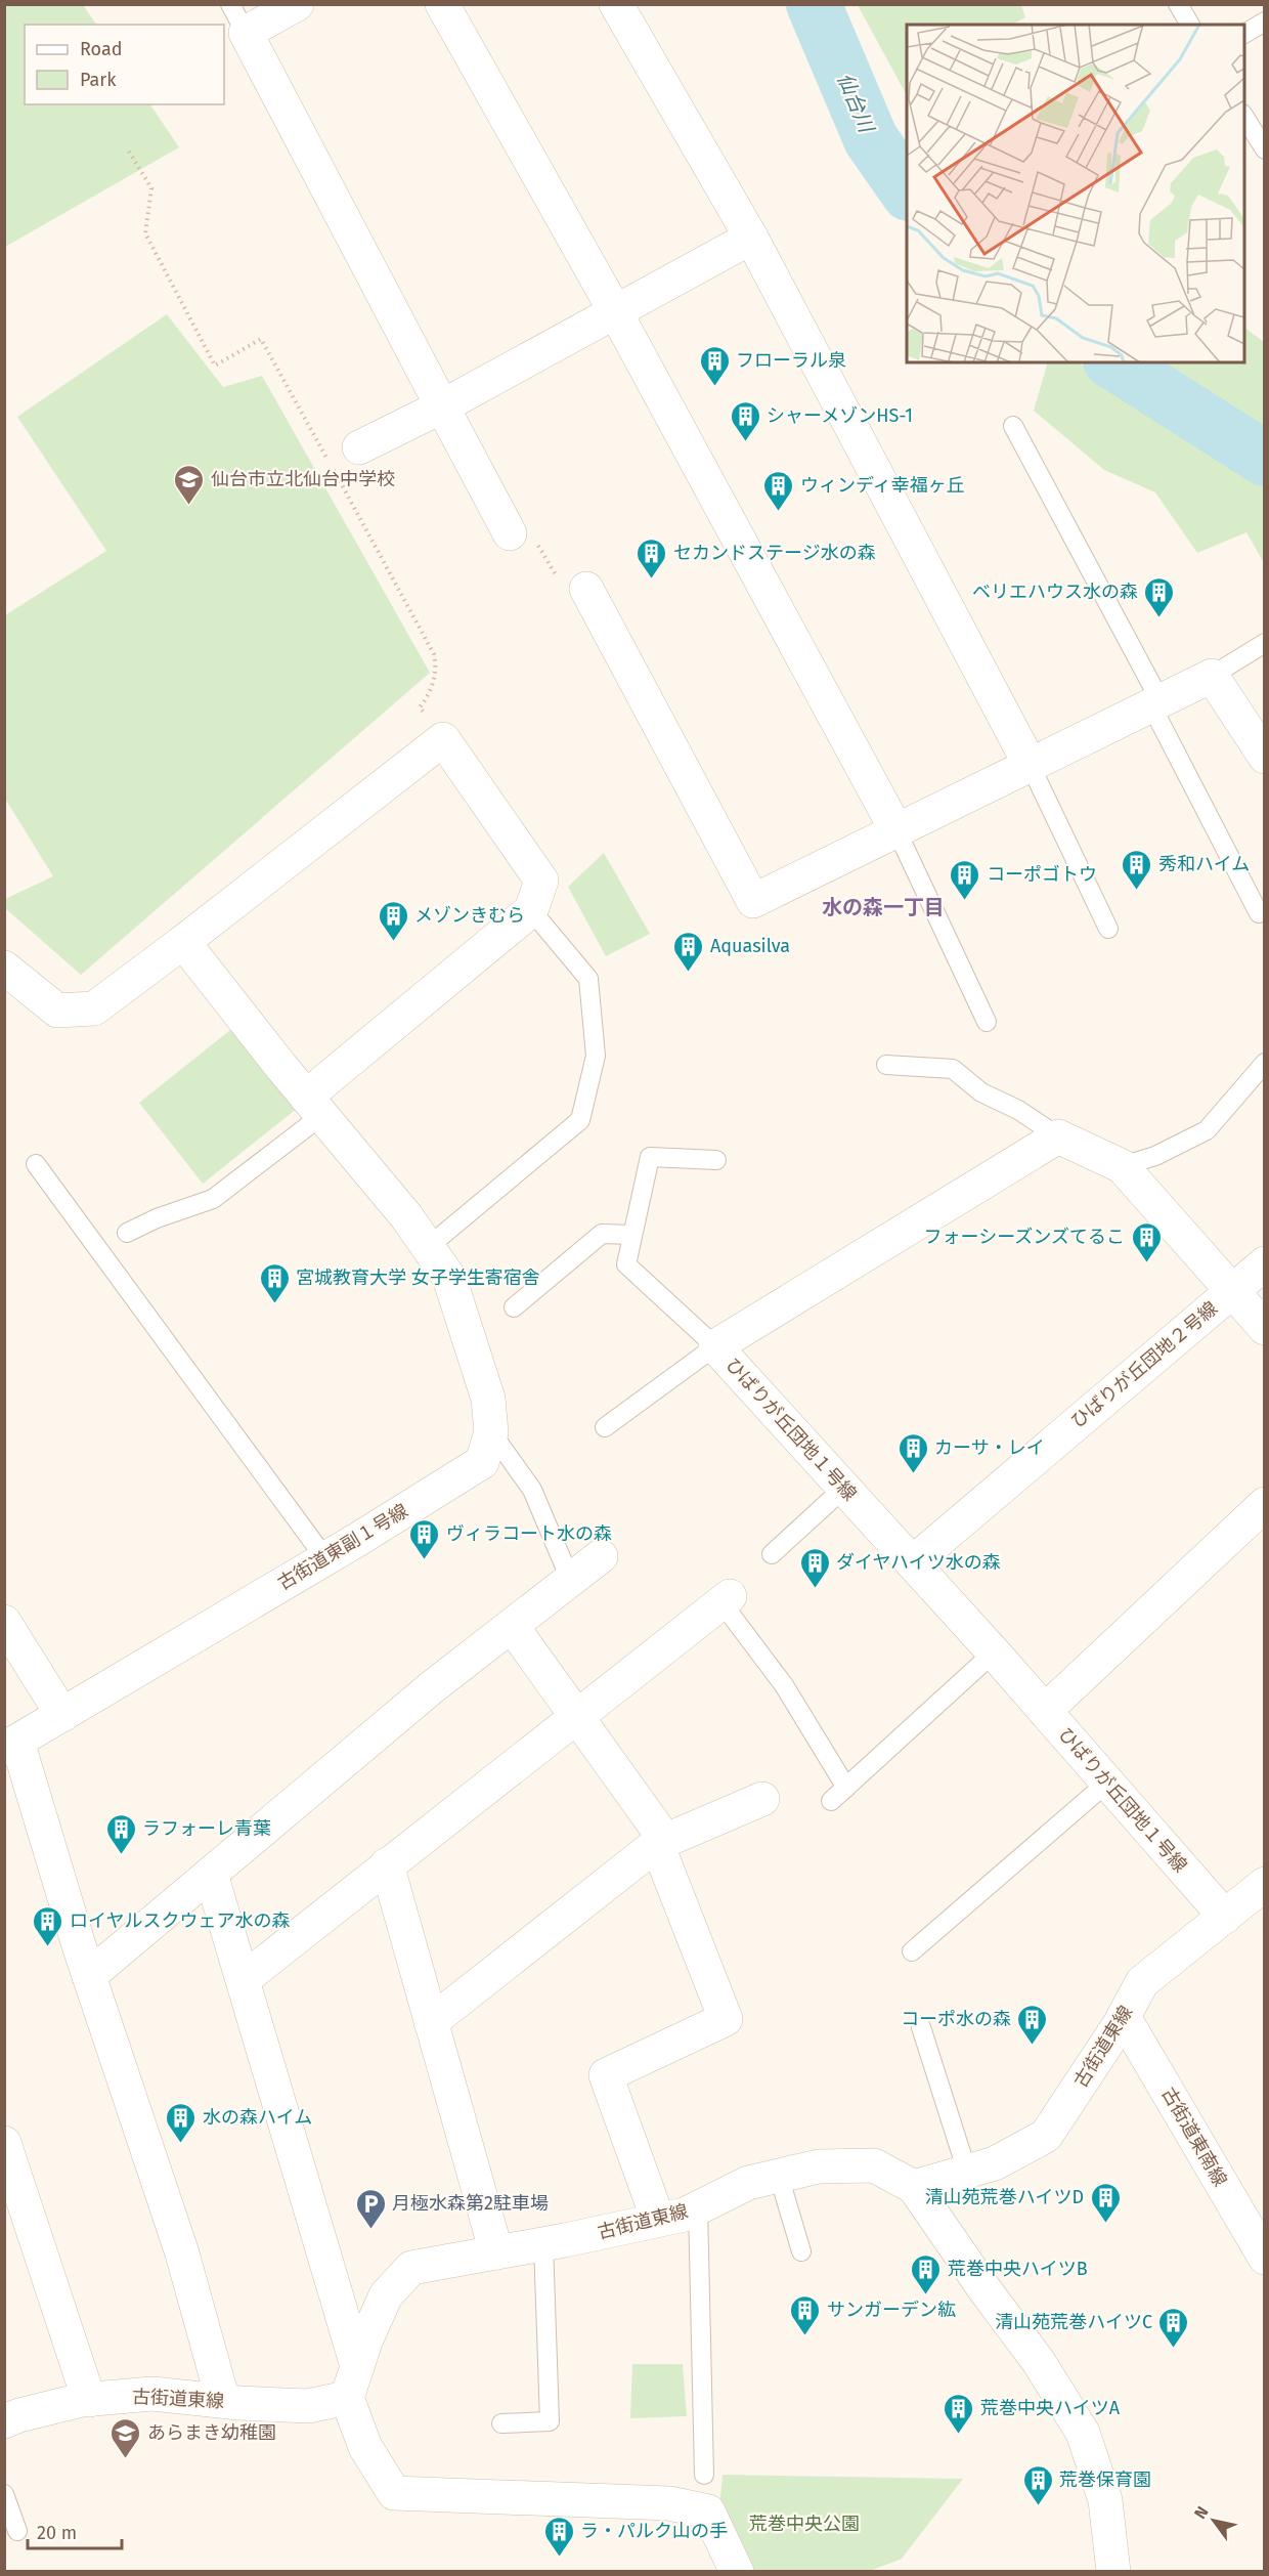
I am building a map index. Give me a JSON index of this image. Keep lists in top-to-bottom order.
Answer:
{
  "streets": {
    "street": [
      "ひばりが丘団地２号線",
      "ひばりが丘団地１号線",
      "古街道東副１号線",
      "古街道東線",
      "古街道東南線"
    ]
  },
  "crossings": [
    ["ひばりが丘団地２号線", "ひばりが丘団地１号線"],
    ["ひばりが丘団地１号線", "古街道東線"],
    ["古街道東線", "古街道東南線"]
  ],
  "districts": ["水の森一丁目"],
  "water": ["仙台川"],
  "parks": ["荒巻中央公園"],
  "places": {
    "building": [
      "フローラル泉",
      "シャーメゾンHS-1",
      "ウィンディ幸福ヶ丘",
      "セカンドステージ水の森",
      "ベリエハウス水の森",
      "秀和ハイム",
      "コーポゴトウ",
      "メゾンきむら",
      "Aquasilva",
      "フォーシーズンズてるこ",
      "宮城教育大学 女子学生寄宿舎",
      "カーサ・レイ",
      "ヴィラコート水の森",
      "ダイヤハイツ水の森",
      "ラフォーレ青葉",
      "ロイヤルスクウェア水の森",
      "コーポ水の森",
      "水の森ハイム",
      "清山苑荒巻ハイツD",
      "荒巻中央ハイツB",
      "サンガーデン紘",
      "清山苑荒巻ハイツC",
      "荒巻中央ハイツA",
      "荒巻保育園",
      "ラ・パルク山の手"
    ],
    "school or university": ["仙台市立北仙台中学校", "あらまき幼稚園"],
    "parking": ["月極水森第2駐車場"]
  },
  "legend": ["Road", "Park"],
  "scale_bar": "20 m",
  "north": "top left"
}
